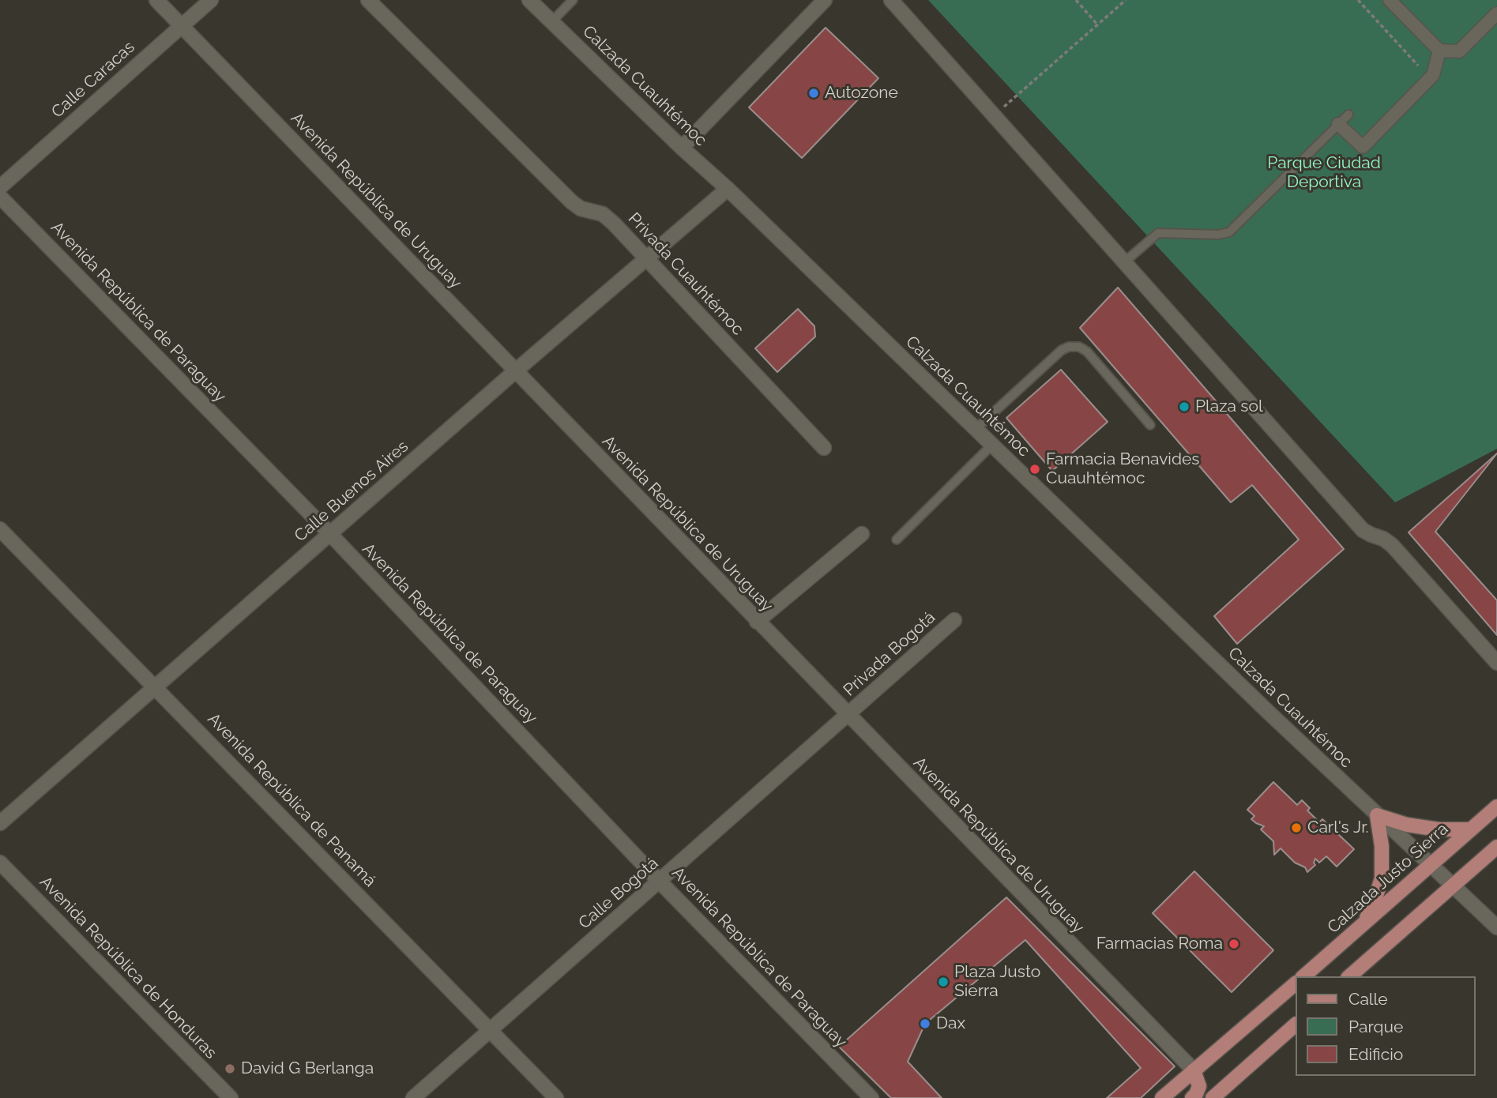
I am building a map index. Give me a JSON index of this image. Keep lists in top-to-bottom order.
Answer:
{
  "streets": {
    "main road": ["Calzada Justo Sierra"],
    "street": [
      "Calle Caracas",
      "Calzada Cuauhtémoc",
      "Avenida República de Uruguay",
      "Privada Cuauhtémoc",
      "Avenida República de Paraguay",
      "Calle Buenos Aires",
      "Privada Bogotá",
      "Avenida República de Panamá",
      "Calle Bogotá",
      "Avenida República de Honduras"
    ]
  },
  "crossings": [
    ["Calle Caracas", "Avenida República de Uruguay"],
    ["Calzada Cuauhtémoc", "Calle Buenos Aires"],
    ["Calzada Cuauhtémoc", "Calzada Justo Sierra"],
    ["Avenida República de Uruguay", "Calle Buenos Aires"],
    ["Avenida República de Uruguay", "Privada Bogotá"],
    ["Avenida República de Uruguay", "Calle Bogotá"],
    ["Privada Cuauhtémoc", "Calle Buenos Aires"],
    ["Avenida República de Paraguay", "Calle Buenos Aires"],
    ["Avenida República de Paraguay", "Calle Bogotá"],
    ["Calle Buenos Aires", "Avenida República de Panamá"],
    ["Privada Bogotá", "Calle Bogotá"],
    ["Avenida República de Panamá", "Calle Bogotá"]
  ],
  "parks": ["Parque Ciudad Deportiva"],
  "places": [
    "Autozone",
    "Plaza sol",
    "Farmacia Benavides Cuauhtémoc",
    "Carl's Jr.",
    "Farmacias Roma",
    "Plaza Justo Sierra",
    "Dax",
    "David G Berlanga"
  ],
  "legend": ["Calle", "Parque", "Edificio"]
}
